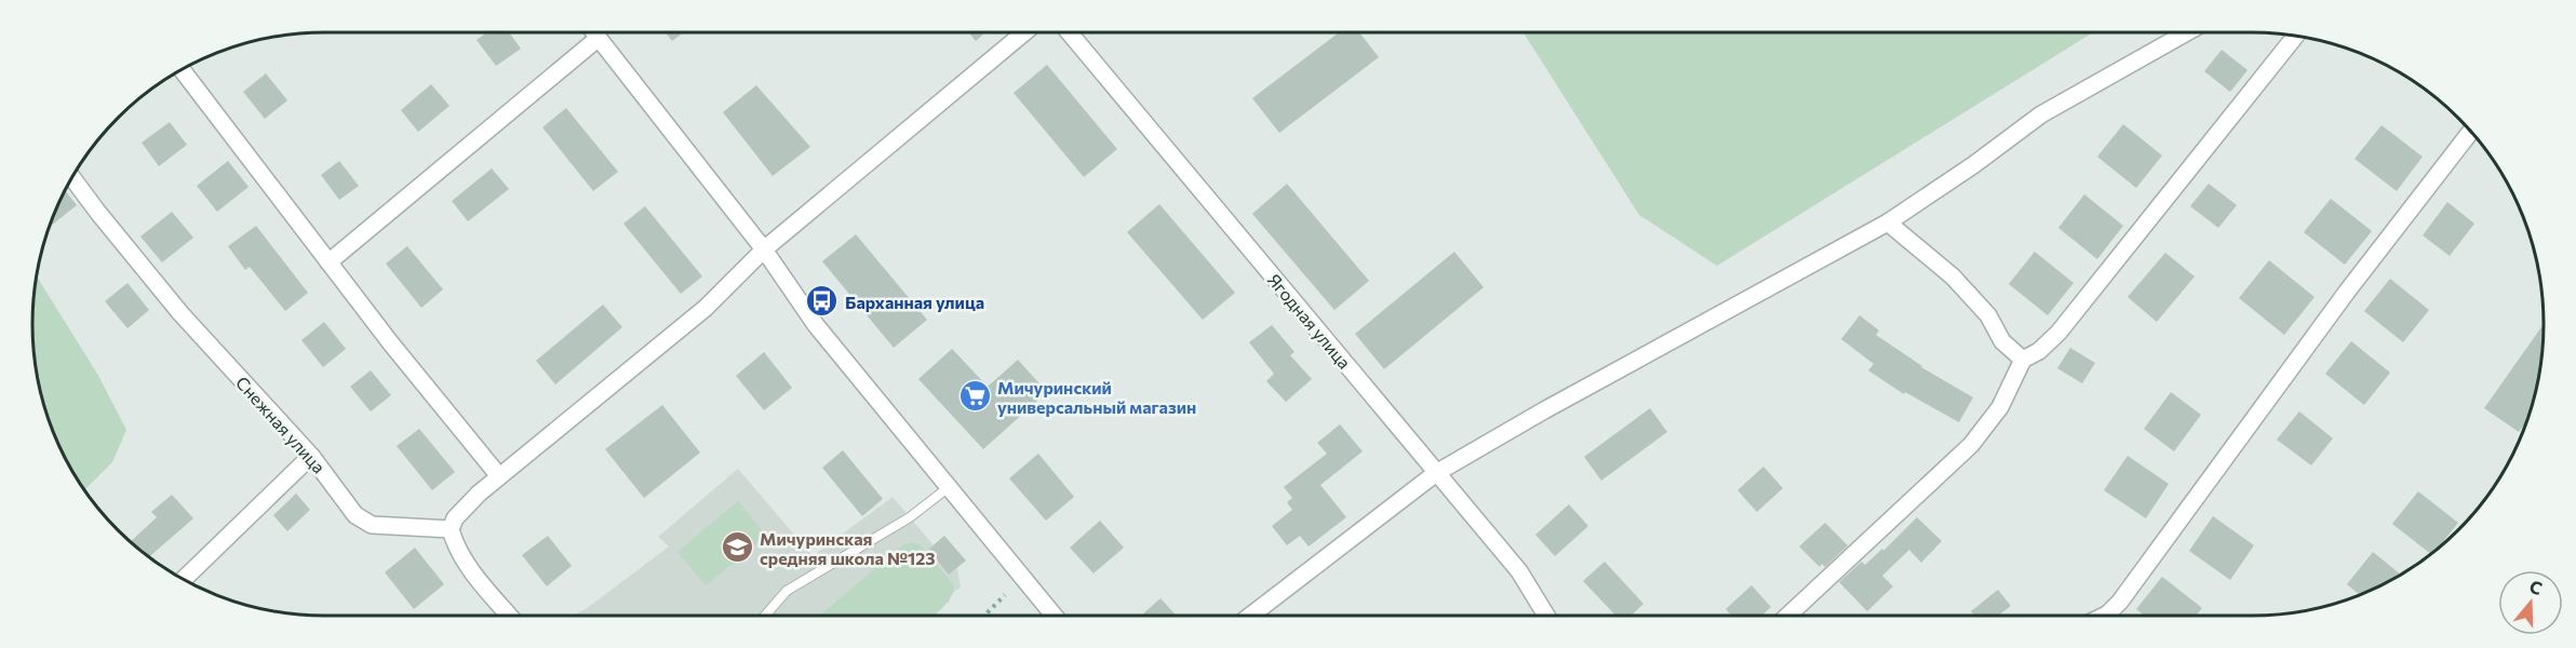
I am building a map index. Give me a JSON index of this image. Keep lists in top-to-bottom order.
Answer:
{
  "streets": {
    "street": ["Ягодная улица", "Снежная улица"]
  },
  "places": {
    "bus stop": ["Барханная улица"],
    "supermarket": ["Мичуринский универсальный магазин"],
    "school or university": ["Мичуринская средняя школа №123"]
  },
  "north": "top"
}
